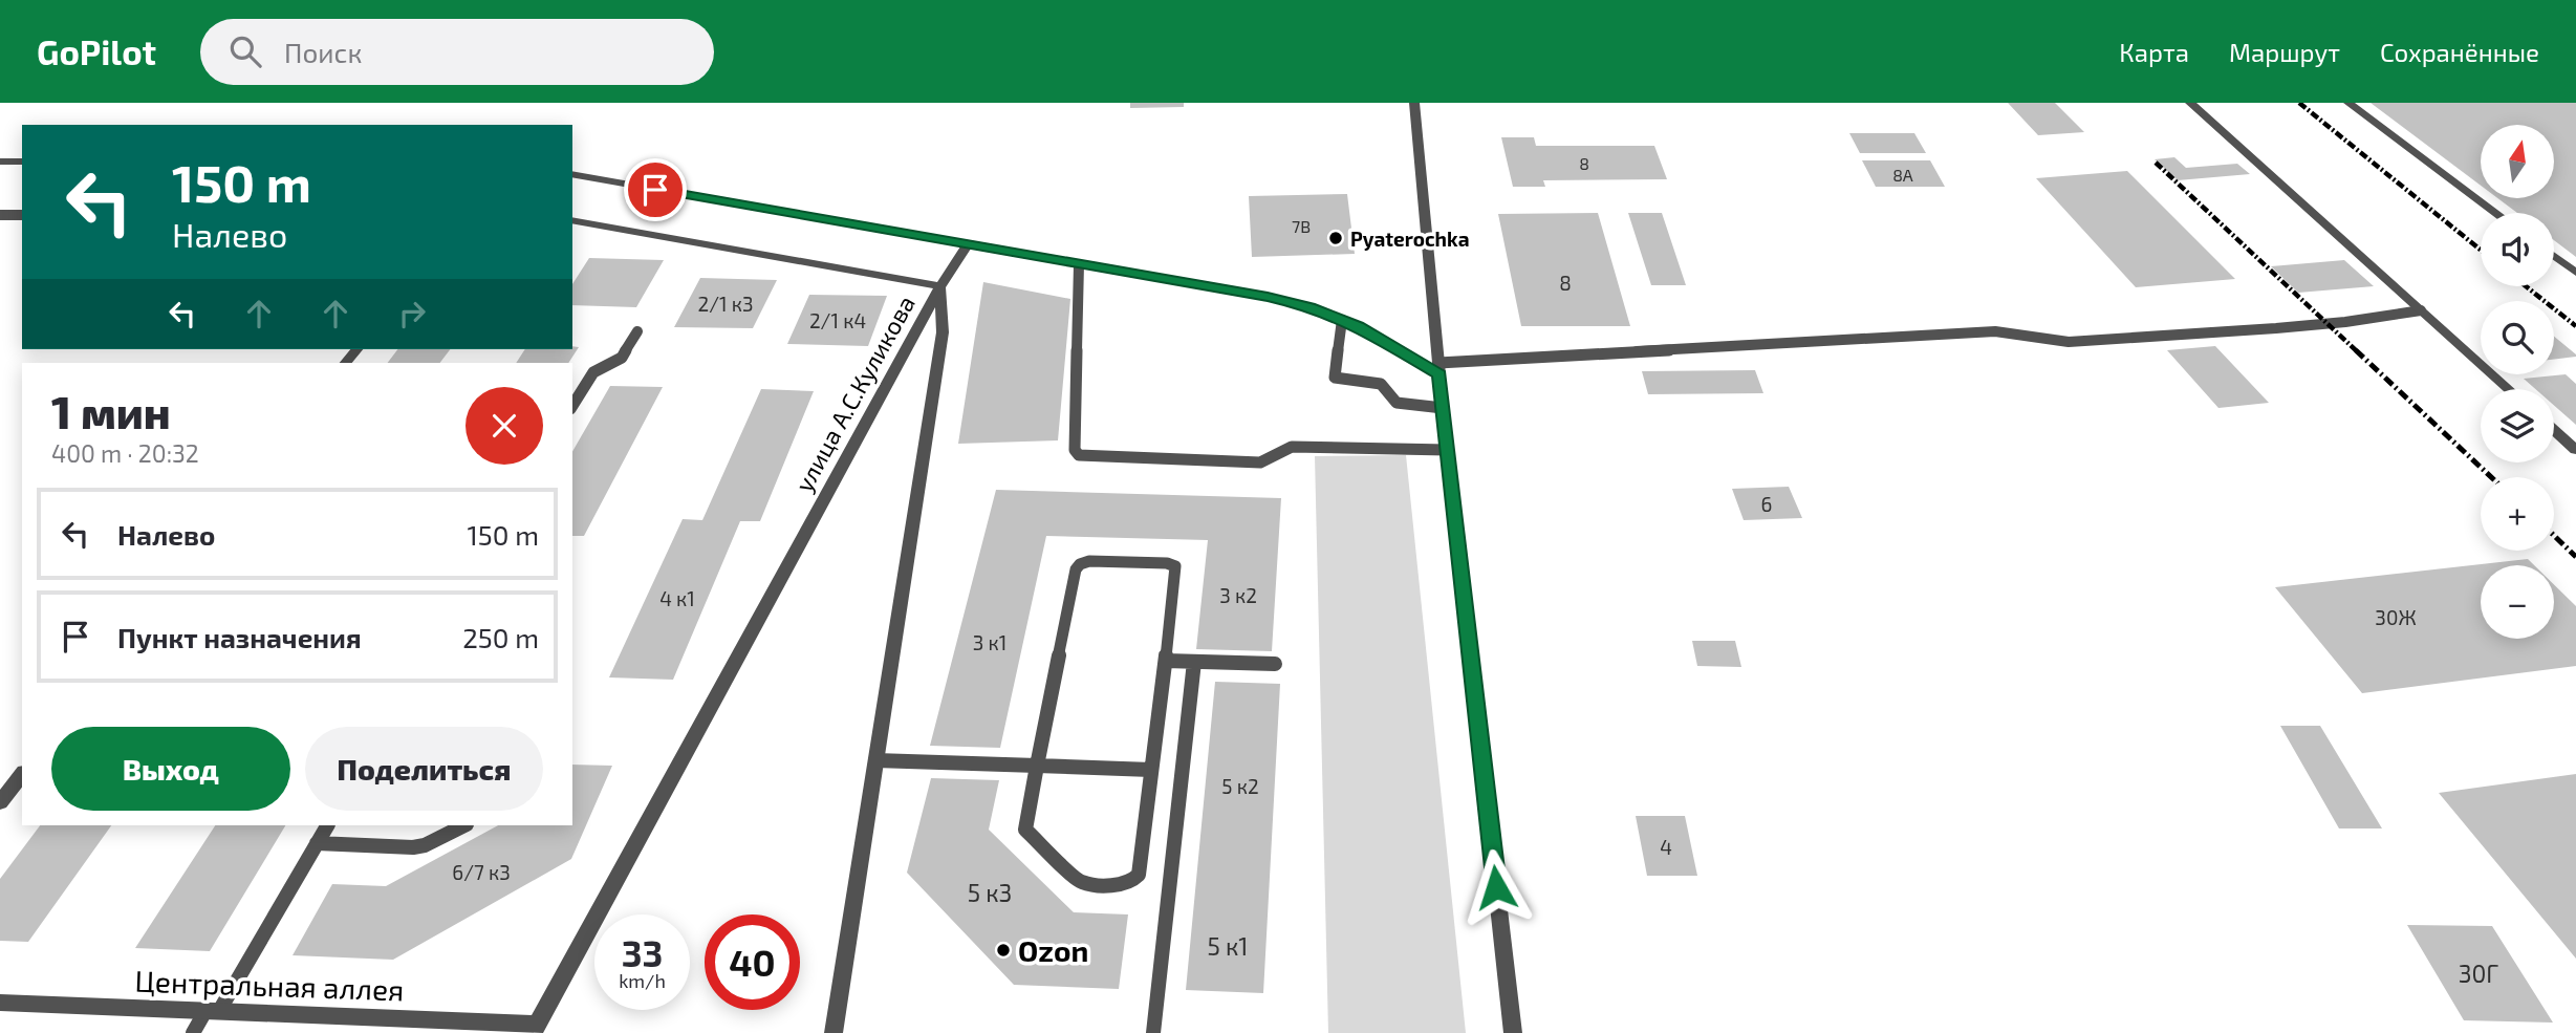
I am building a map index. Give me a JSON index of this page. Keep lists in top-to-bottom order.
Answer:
{
  "streets": {
    "street": ["улица А.С.Куликова", "Центральная аллея"]
  },
  "crossings": [
    ["улица А.С.Куликова", "Центральная аллея"]
  ],
  "places": ["Pyaterochka", "Ozon"],
  "house_numbers": [
    "8",
    "8А",
    "7В",
    "8",
    "2/1 к3",
    "2/1 к4",
    "6",
    "3 к2",
    "4 к1",
    "30Ж",
    "3 к1",
    "5 к2",
    "4",
    "6/7 к3",
    "5 к3",
    "5 к1",
    "30Г"
  ],
  "north": "top",
  "page": {
    "header": "GoPilot",
    "search": "Поиск",
    "nav": ["Карта", "Маршрут", "Сохранённые"],
    "map_buttons": ["+", "−"],
    "turn": ["150 m", "Налево"],
    "heading": ["1 мин", "400 m · 20:32"],
    "list": [
      {
        "name": "Налево",
        "value": "150 m"
      },
      {
        "name": "Пункт назначения",
        "value": "250 m"
      }
    ],
    "buttons": ["Выход", "Поделиться"],
    "speed": "33 km/h",
    "limit": "40"
  }
}
